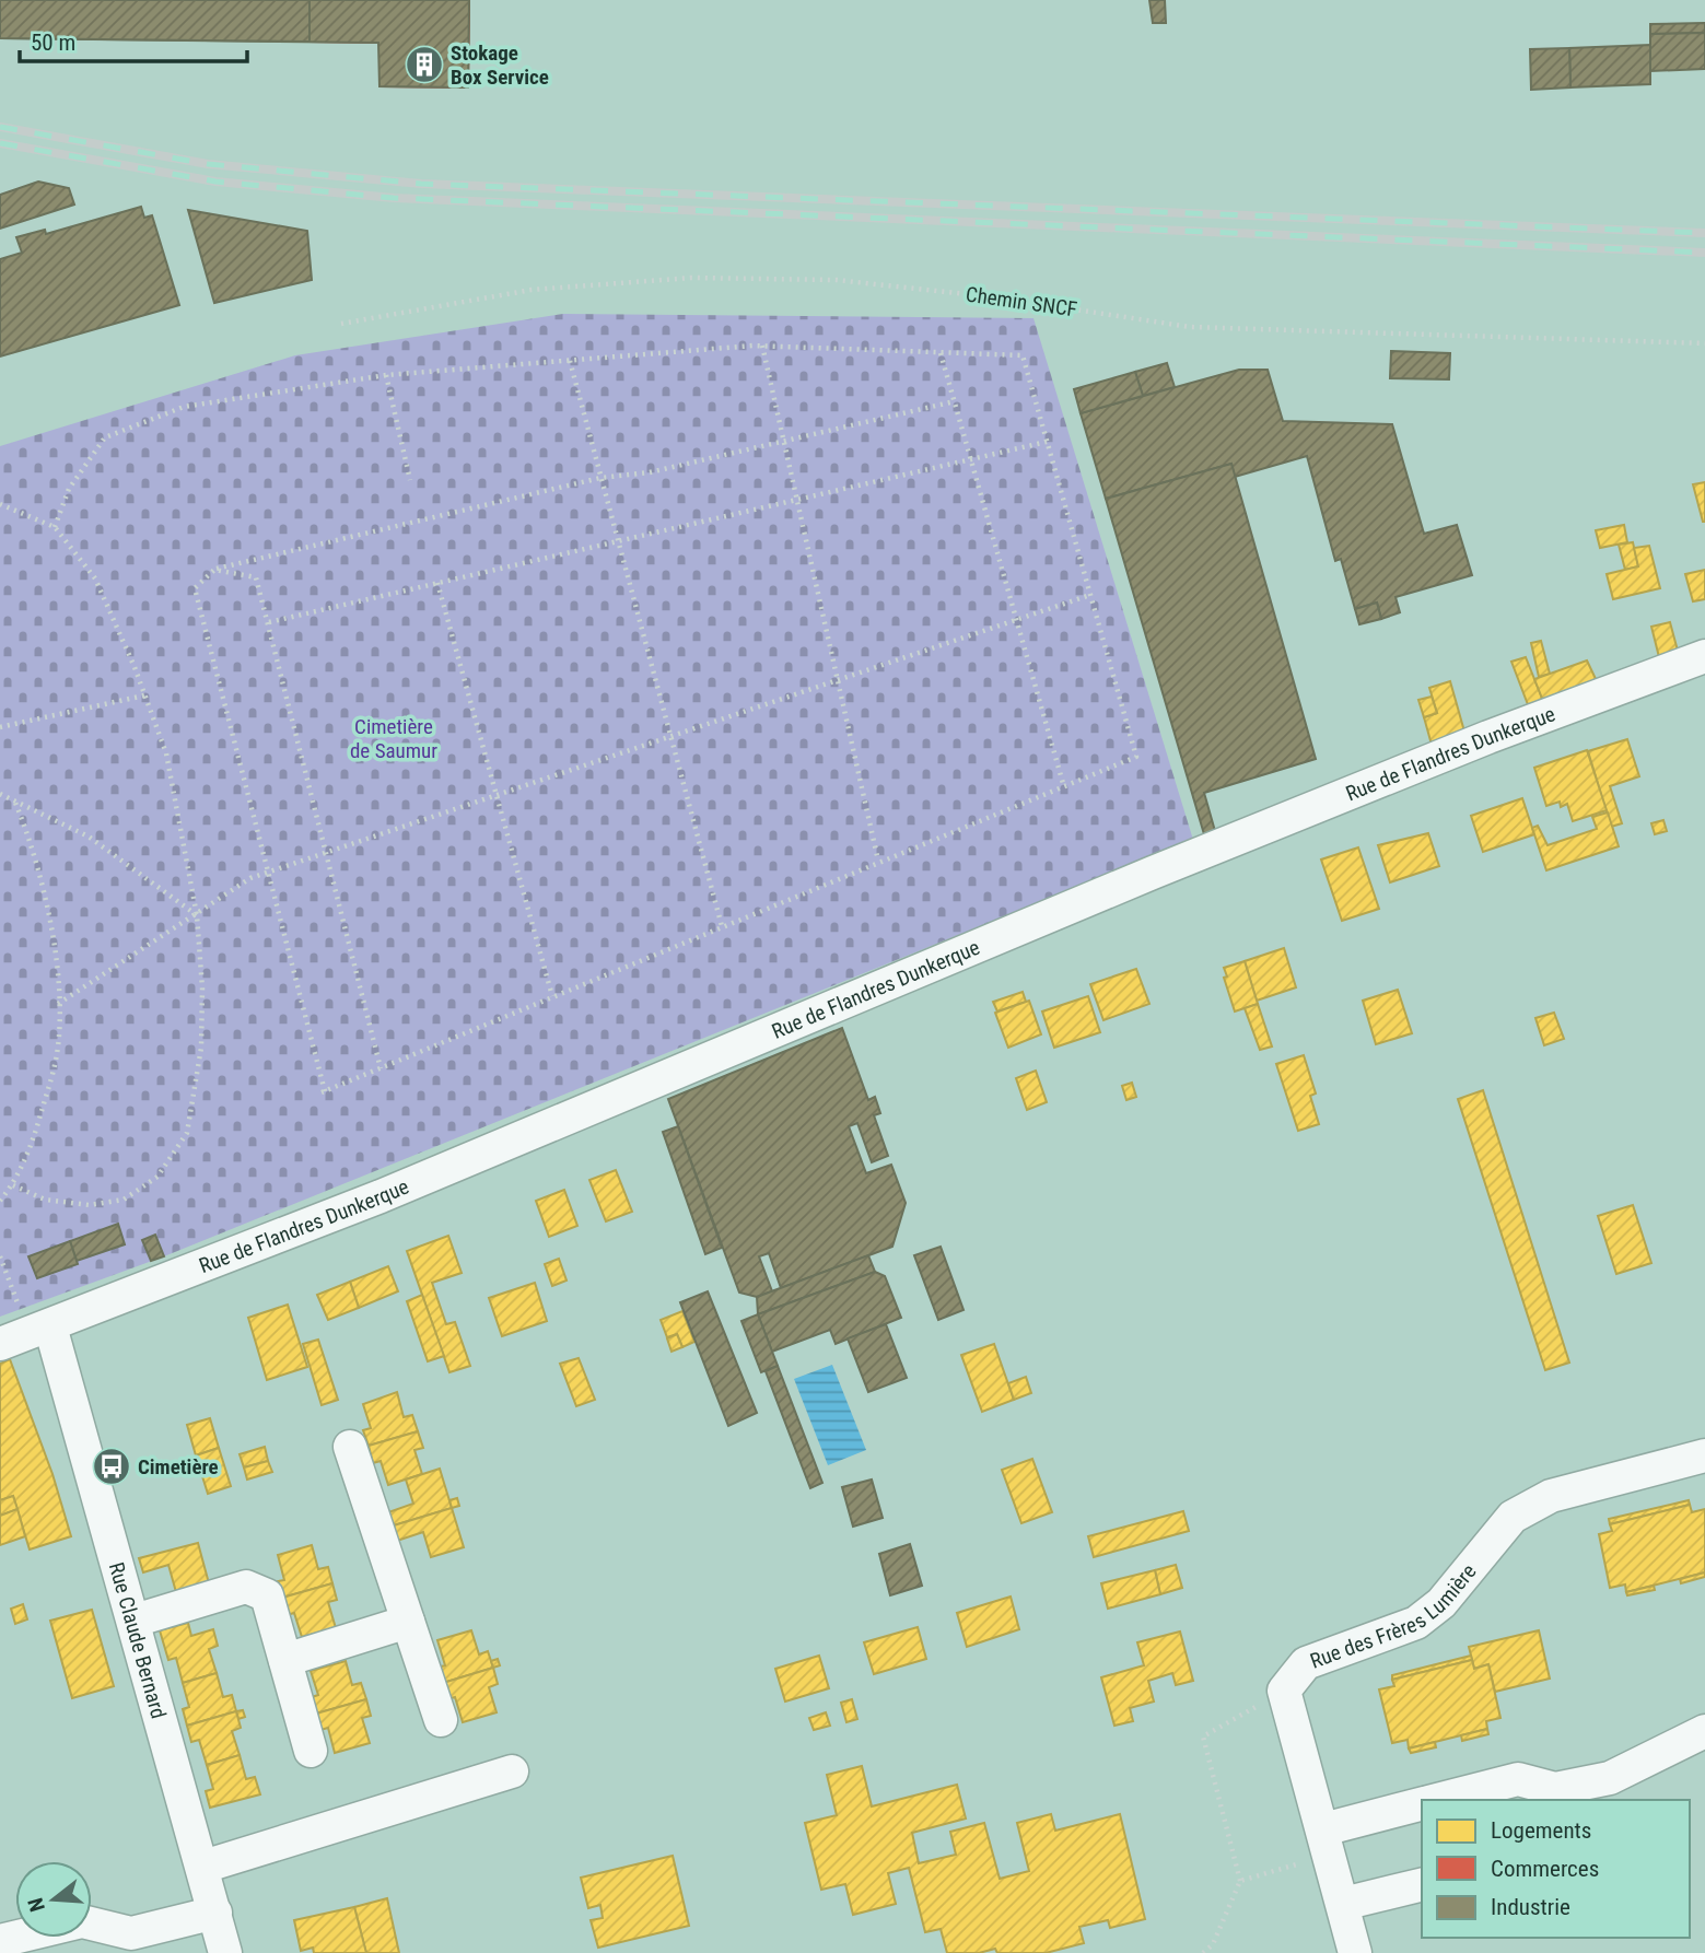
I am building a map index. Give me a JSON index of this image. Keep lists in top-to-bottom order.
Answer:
{
  "streets": {
    "street": ["Rue de Flandres Dunkerque", "Rue des Frères Lumière", "Rue Claude Bernard"],
    "path": ["Chemin SNCF"]
  },
  "crossings": [
    ["Rue de Flandres Dunkerque", "Rue Claude Bernard"]
  ],
  "parks": ["Cimetière de Saumur"],
  "places": {
    "building": ["Stokage Box Service"],
    "bus stop": ["Cimetière"]
  },
  "legend": ["Logements", "Commerces", "Industrie"],
  "scale_bar": "50 m",
  "north": "left"
}
